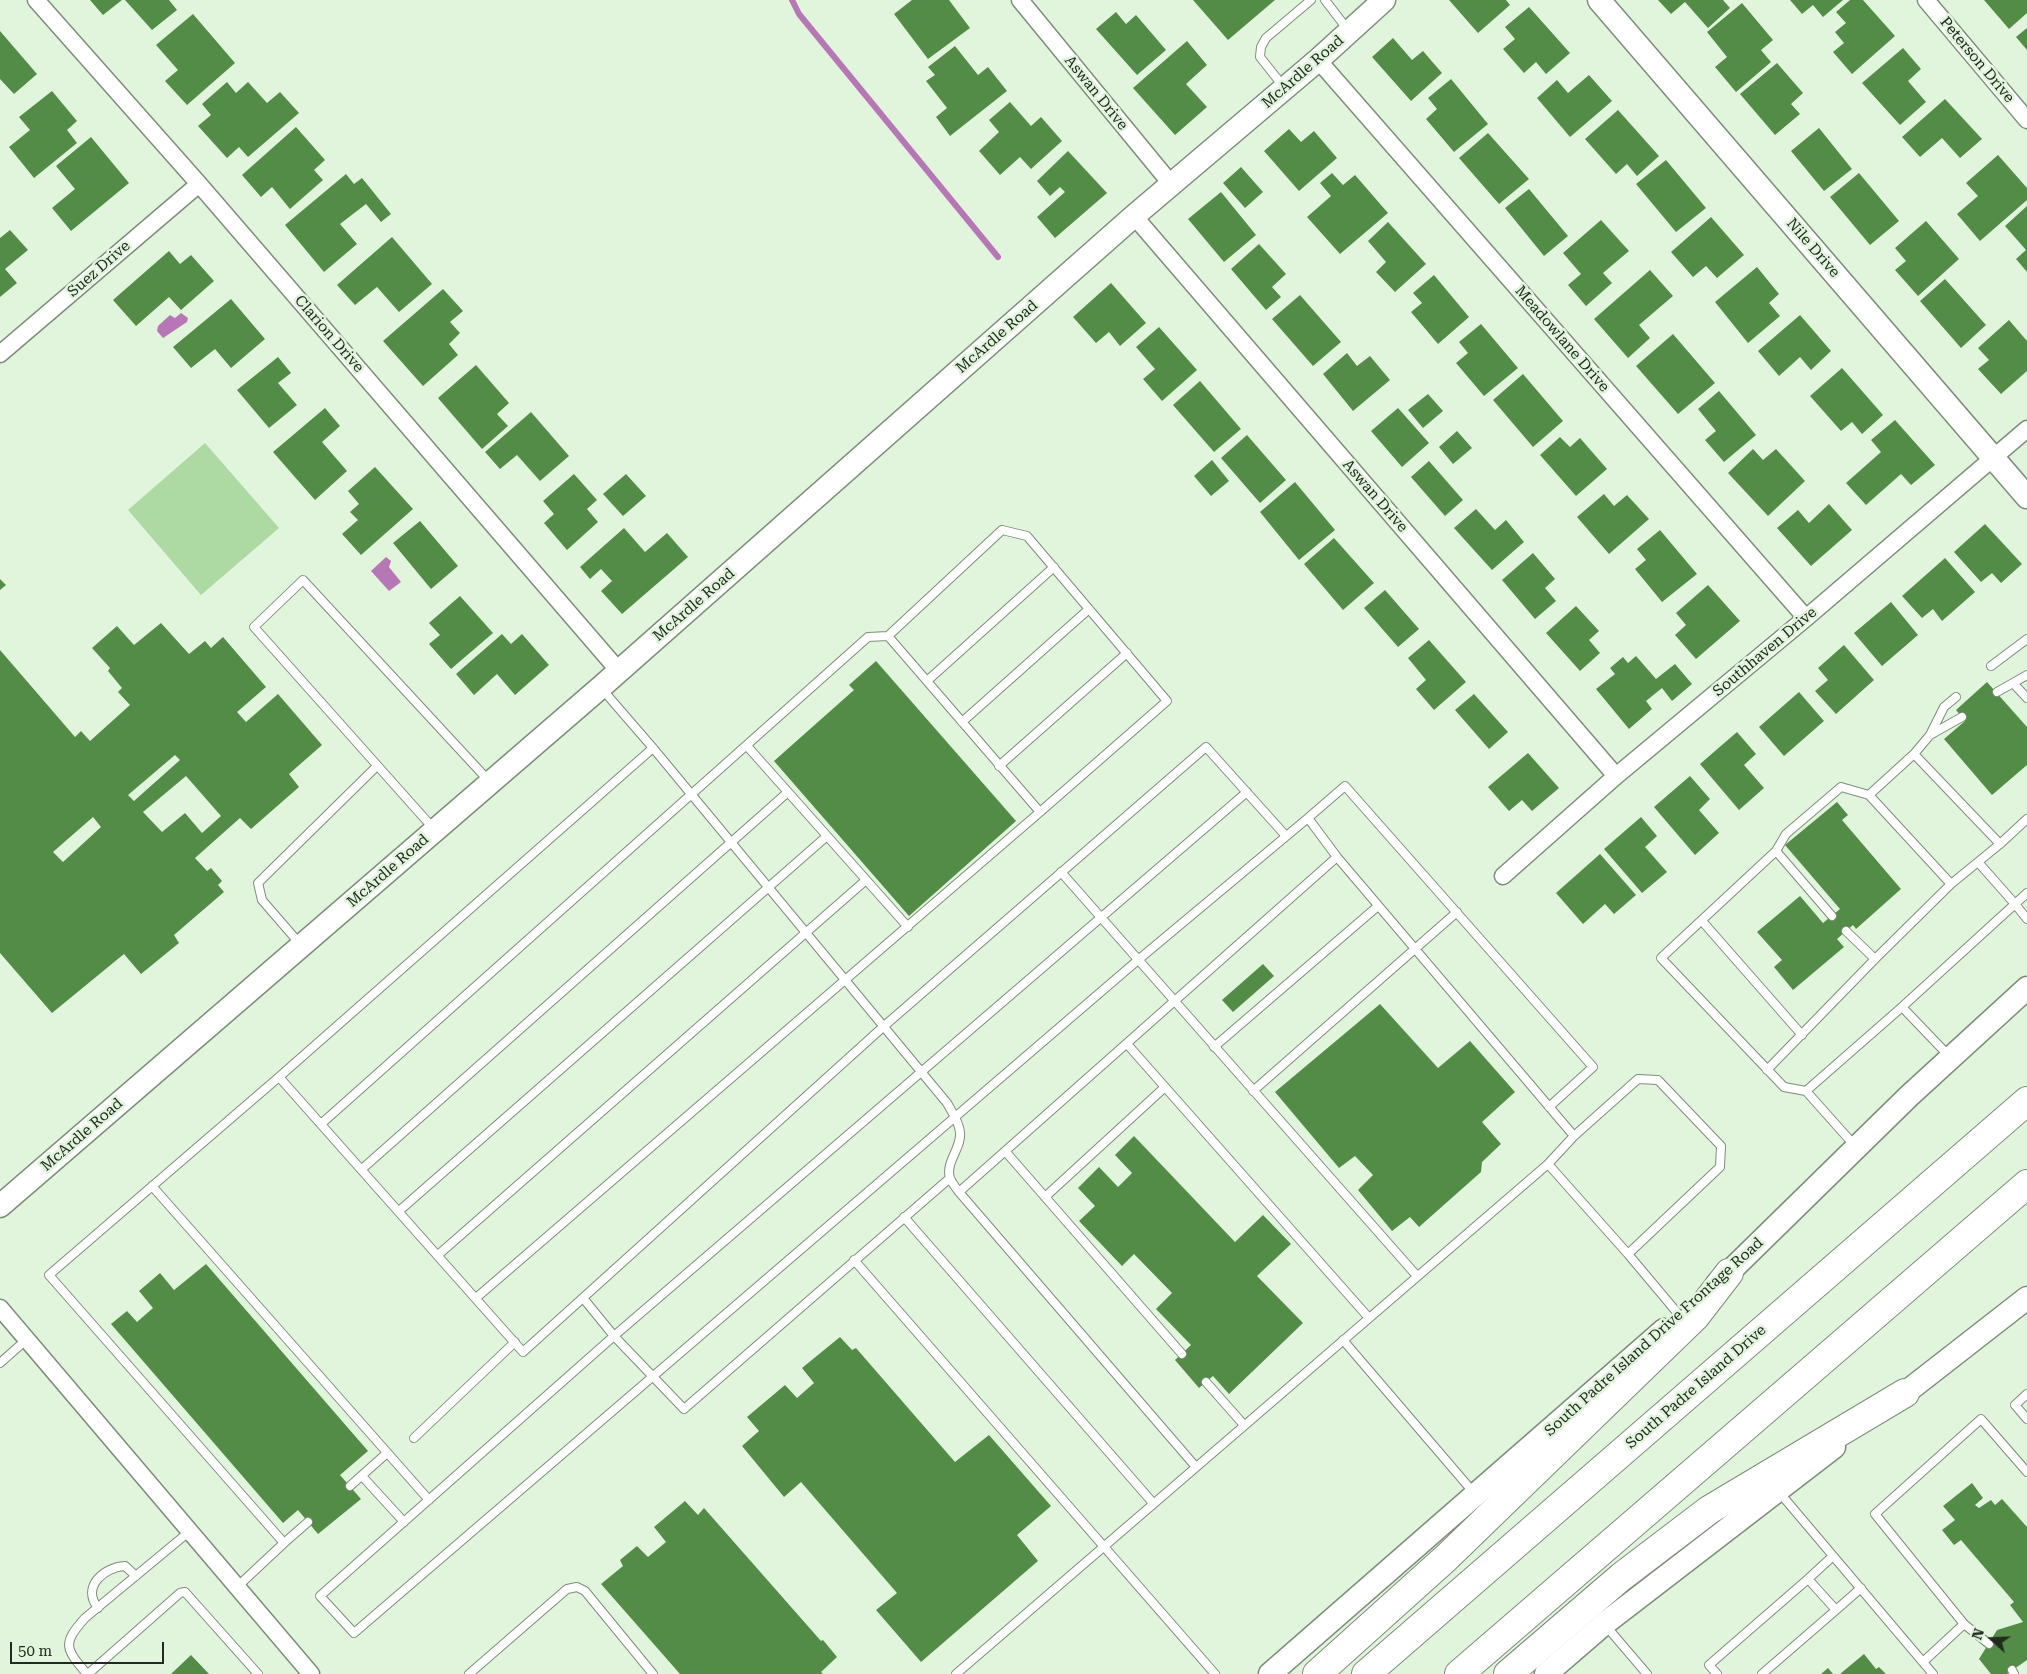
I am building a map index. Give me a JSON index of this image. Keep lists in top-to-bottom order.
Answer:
{
  "streets": {
    "highway": ["South Padre Island Drive"],
    "main road": ["McArdle Road", "Nile Drive", "South Padre Island Drive Frontage Road"],
    "street": [
      "Peterson Drive",
      "Aswan Drive",
      "Suez Drive",
      "Clarion Drive",
      "Meadowlane Drive",
      "Southhaven Drive"
    ]
  },
  "crossings": [
    ["McArdle Road", "Aswan Drive"],
    ["McArdle Road", "Clarion Drive"],
    ["McArdle Road", "Meadowlane Drive"],
    ["Aswan Drive", "Southhaven Drive"],
    ["Nile Drive", "Southhaven Drive"],
    ["Suez Drive", "Clarion Drive"],
    ["Meadowlane Drive", "Southhaven Drive"]
  ],
  "scale_bar": "50 m",
  "north": "left"
}
